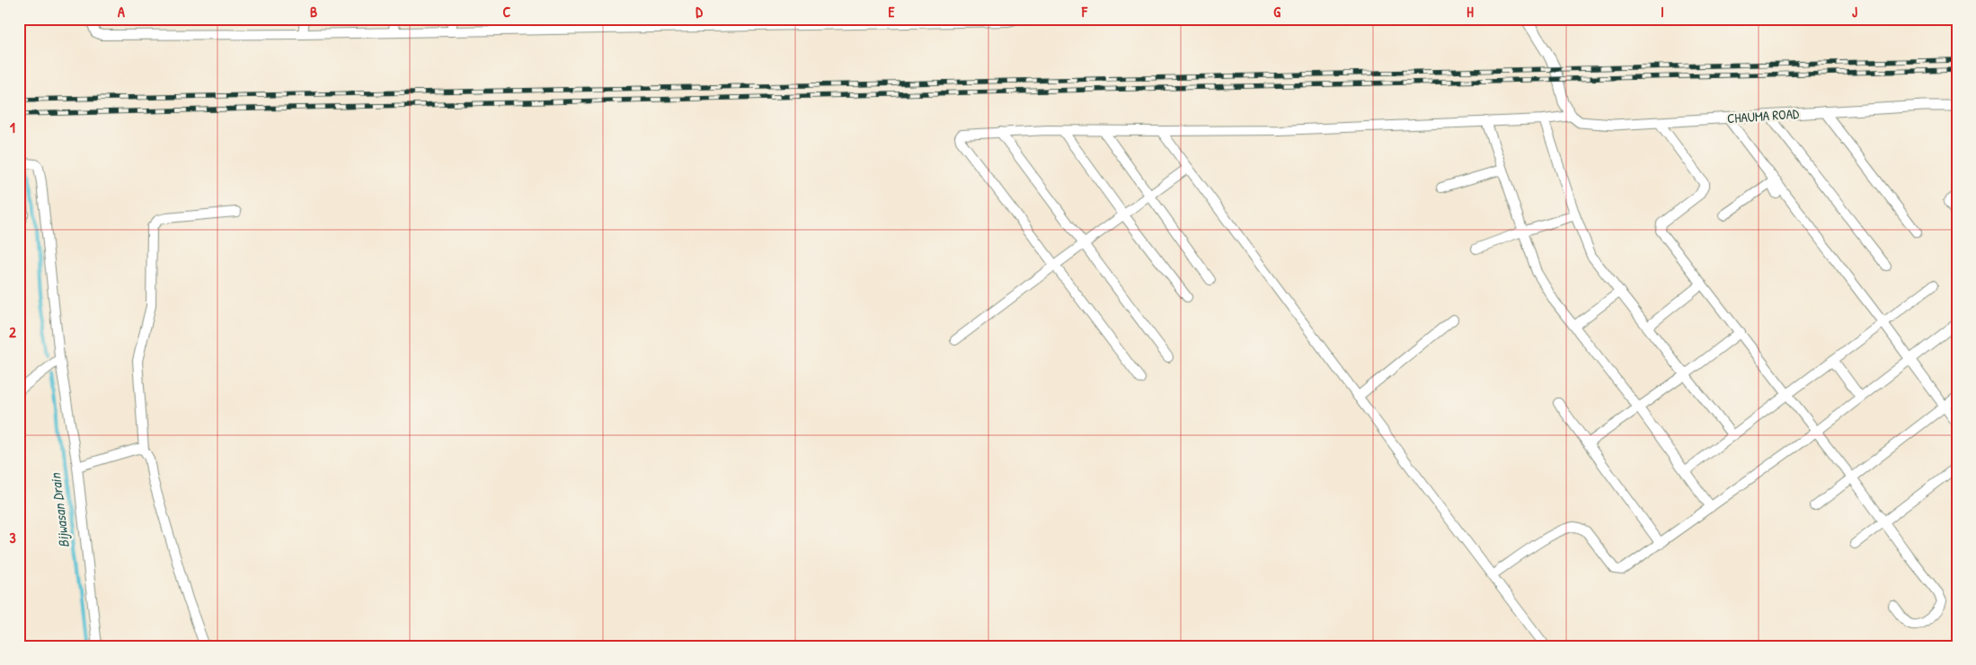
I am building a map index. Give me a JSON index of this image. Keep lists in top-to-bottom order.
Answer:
{
  "streets": {
    "street": ["CHAUMA ROAD"]
  },
  "water": ["Bijwasan Drain"],
  "grid": {
    "columns": [
      "A",
      "B",
      "C",
      "D",
      "E",
      "F",
      "G",
      "H",
      "I",
      "J"
    ],
    "rows": ["1", "2", "3"]
  }
}
